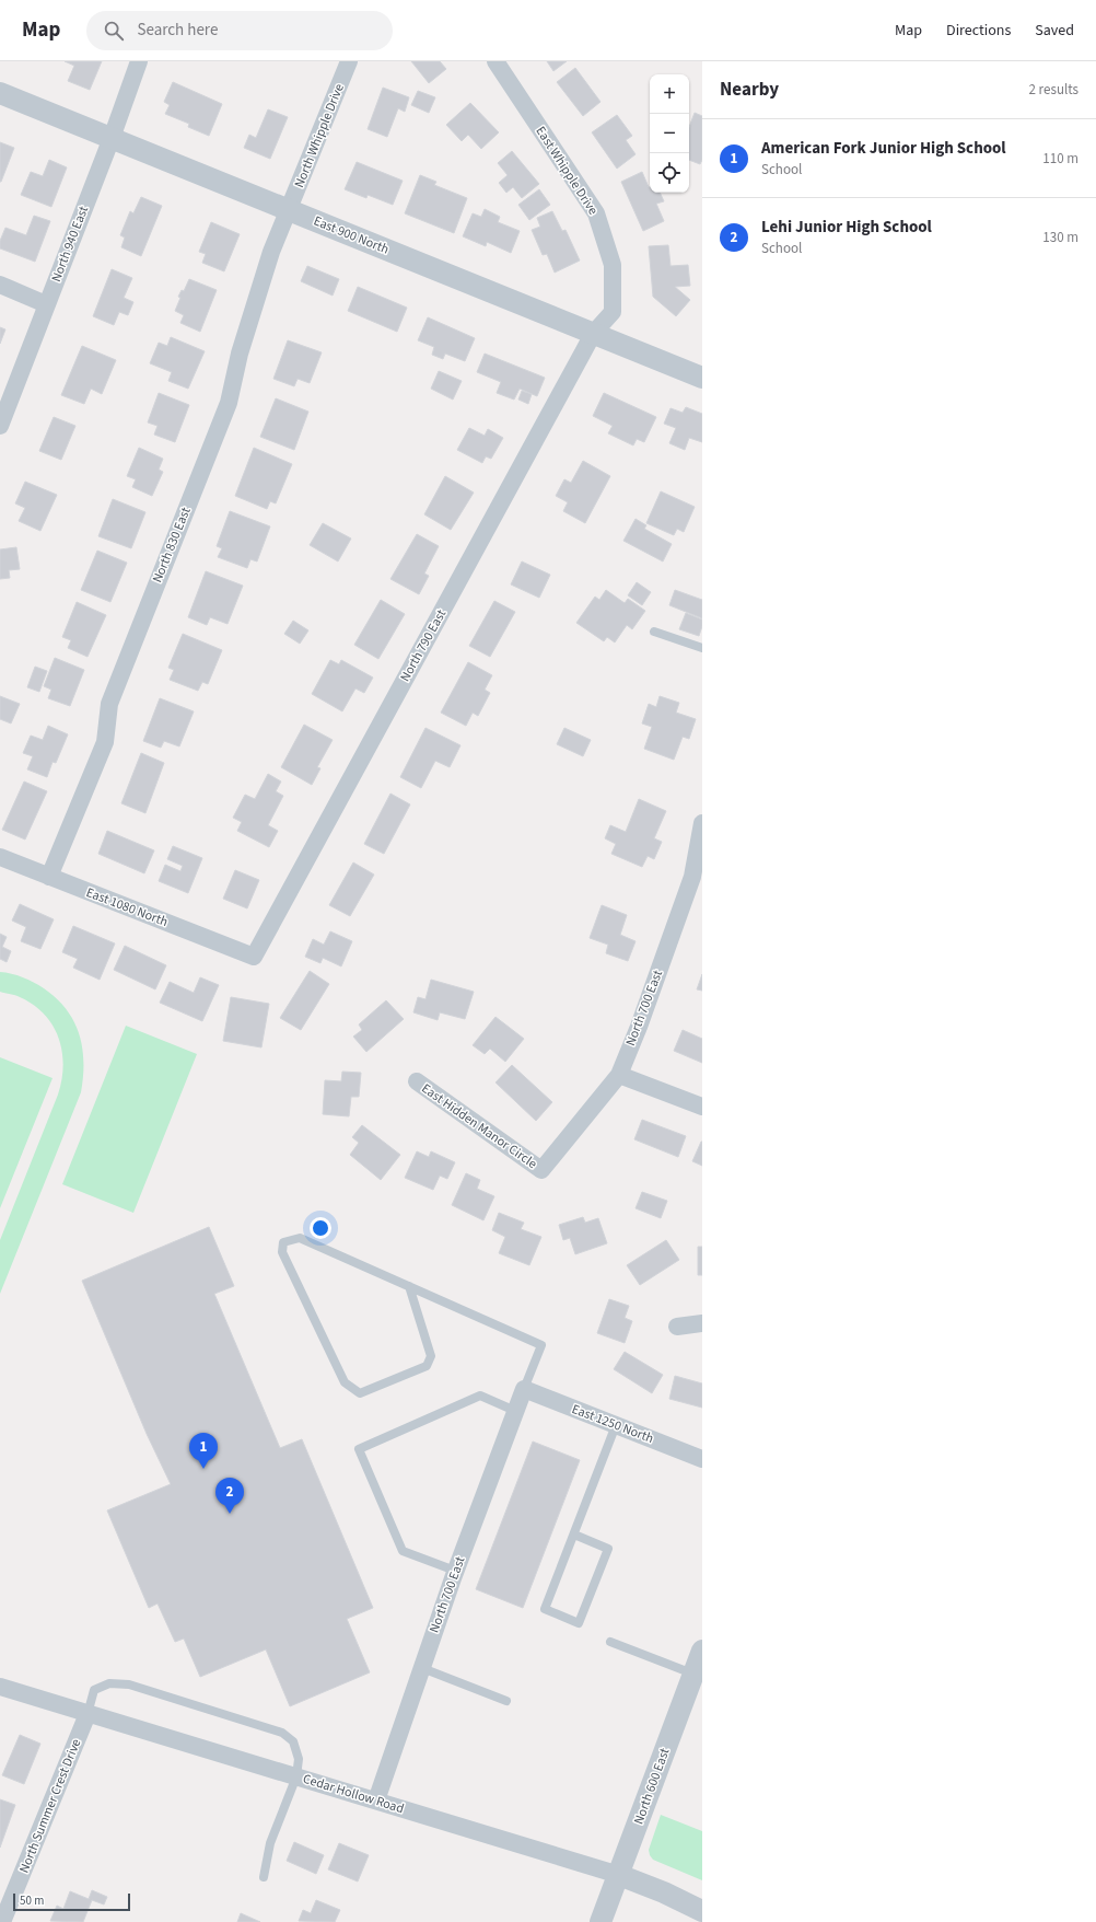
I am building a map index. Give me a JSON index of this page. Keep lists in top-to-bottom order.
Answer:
{
  "streets": {
    "street": [
      "North Whipple Drive",
      "East Whipple Drive",
      "East 900 North",
      "North 940 East",
      "North 830 East",
      "North 790 East",
      "East 1080 North",
      "North 700 East",
      "East Hidden Manor Circle",
      "East 1250 North",
      "North 600 East",
      "Cedar Hollow Road",
      "North Summer Crest Drive"
    ]
  },
  "crossings": [
    ["North Whipple Drive", "East 900 North"],
    ["North Whipple Drive", "North 830 East"],
    ["East Whipple Drive", "East 900 North"],
    ["East Whipple Drive", "North 790 East"],
    ["East 900 North", "North 940 East"],
    ["East 900 North", "North 830 East"],
    ["East 900 North", "North 790 East"],
    ["North 830 East", "East 1080 North"],
    ["North 790 East", "East 1080 North"],
    ["North 700 East", "East Hidden Manor Circle"],
    ["North 700 East", "East 1250 North"],
    ["North 700 East", "Cedar Hollow Road"],
    ["North 600 East", "Cedar Hollow Road"],
    ["Cedar Hollow Road", "North Summer Crest Drive"]
  ],
  "scale_bar": "50 m",
  "page": {
    "header": "Map",
    "search": "Search here",
    "nav": ["Map", "Directions", "Saved"],
    "heading": ["Nearby", "2 results"],
    "map_buttons": ["+", "−"],
    "list": [
      {
        "mark": "1",
        "name": "American Fork Junior High School",
        "note": "School",
        "value": "110 m"
      },
      {
        "mark": "2",
        "name": "Lehi Junior High School",
        "note": "School",
        "value": "130 m"
      }
    ],
    "pins": ["1", "2"],
    "scale": "50 m"
  }
}
